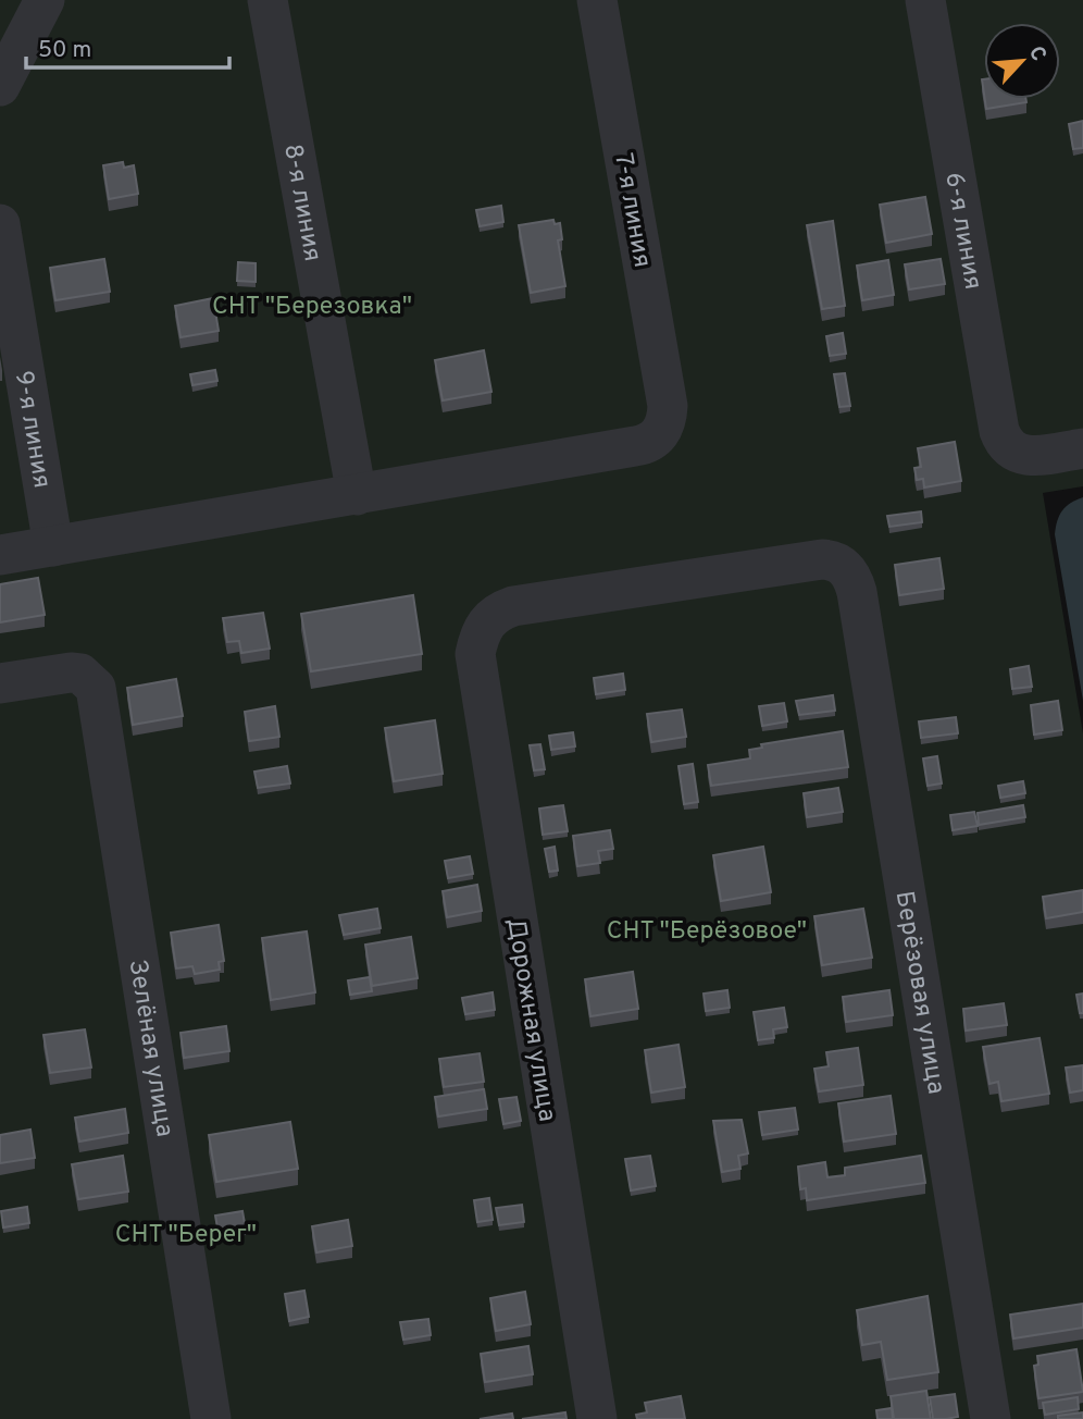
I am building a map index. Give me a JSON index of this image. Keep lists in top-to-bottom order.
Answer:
{
  "streets": {
    "street": [
      "8-я линия",
      "7-я линия",
      "6-я линия",
      "9-я линия",
      "Берёзовая улица",
      "Дорожная улица",
      "Зелёная улица"
    ]
  },
  "crossings": [
    ["8-я линия", "7-я линия"],
    ["Берёзовая улица", "Дорожная улица"]
  ],
  "parks": ["СНТ \"Березовка\"", "СНТ \"Берёзовое\"", "СНТ \"Берег\""],
  "scale_bar": "50 m",
  "north": "top right"
}
